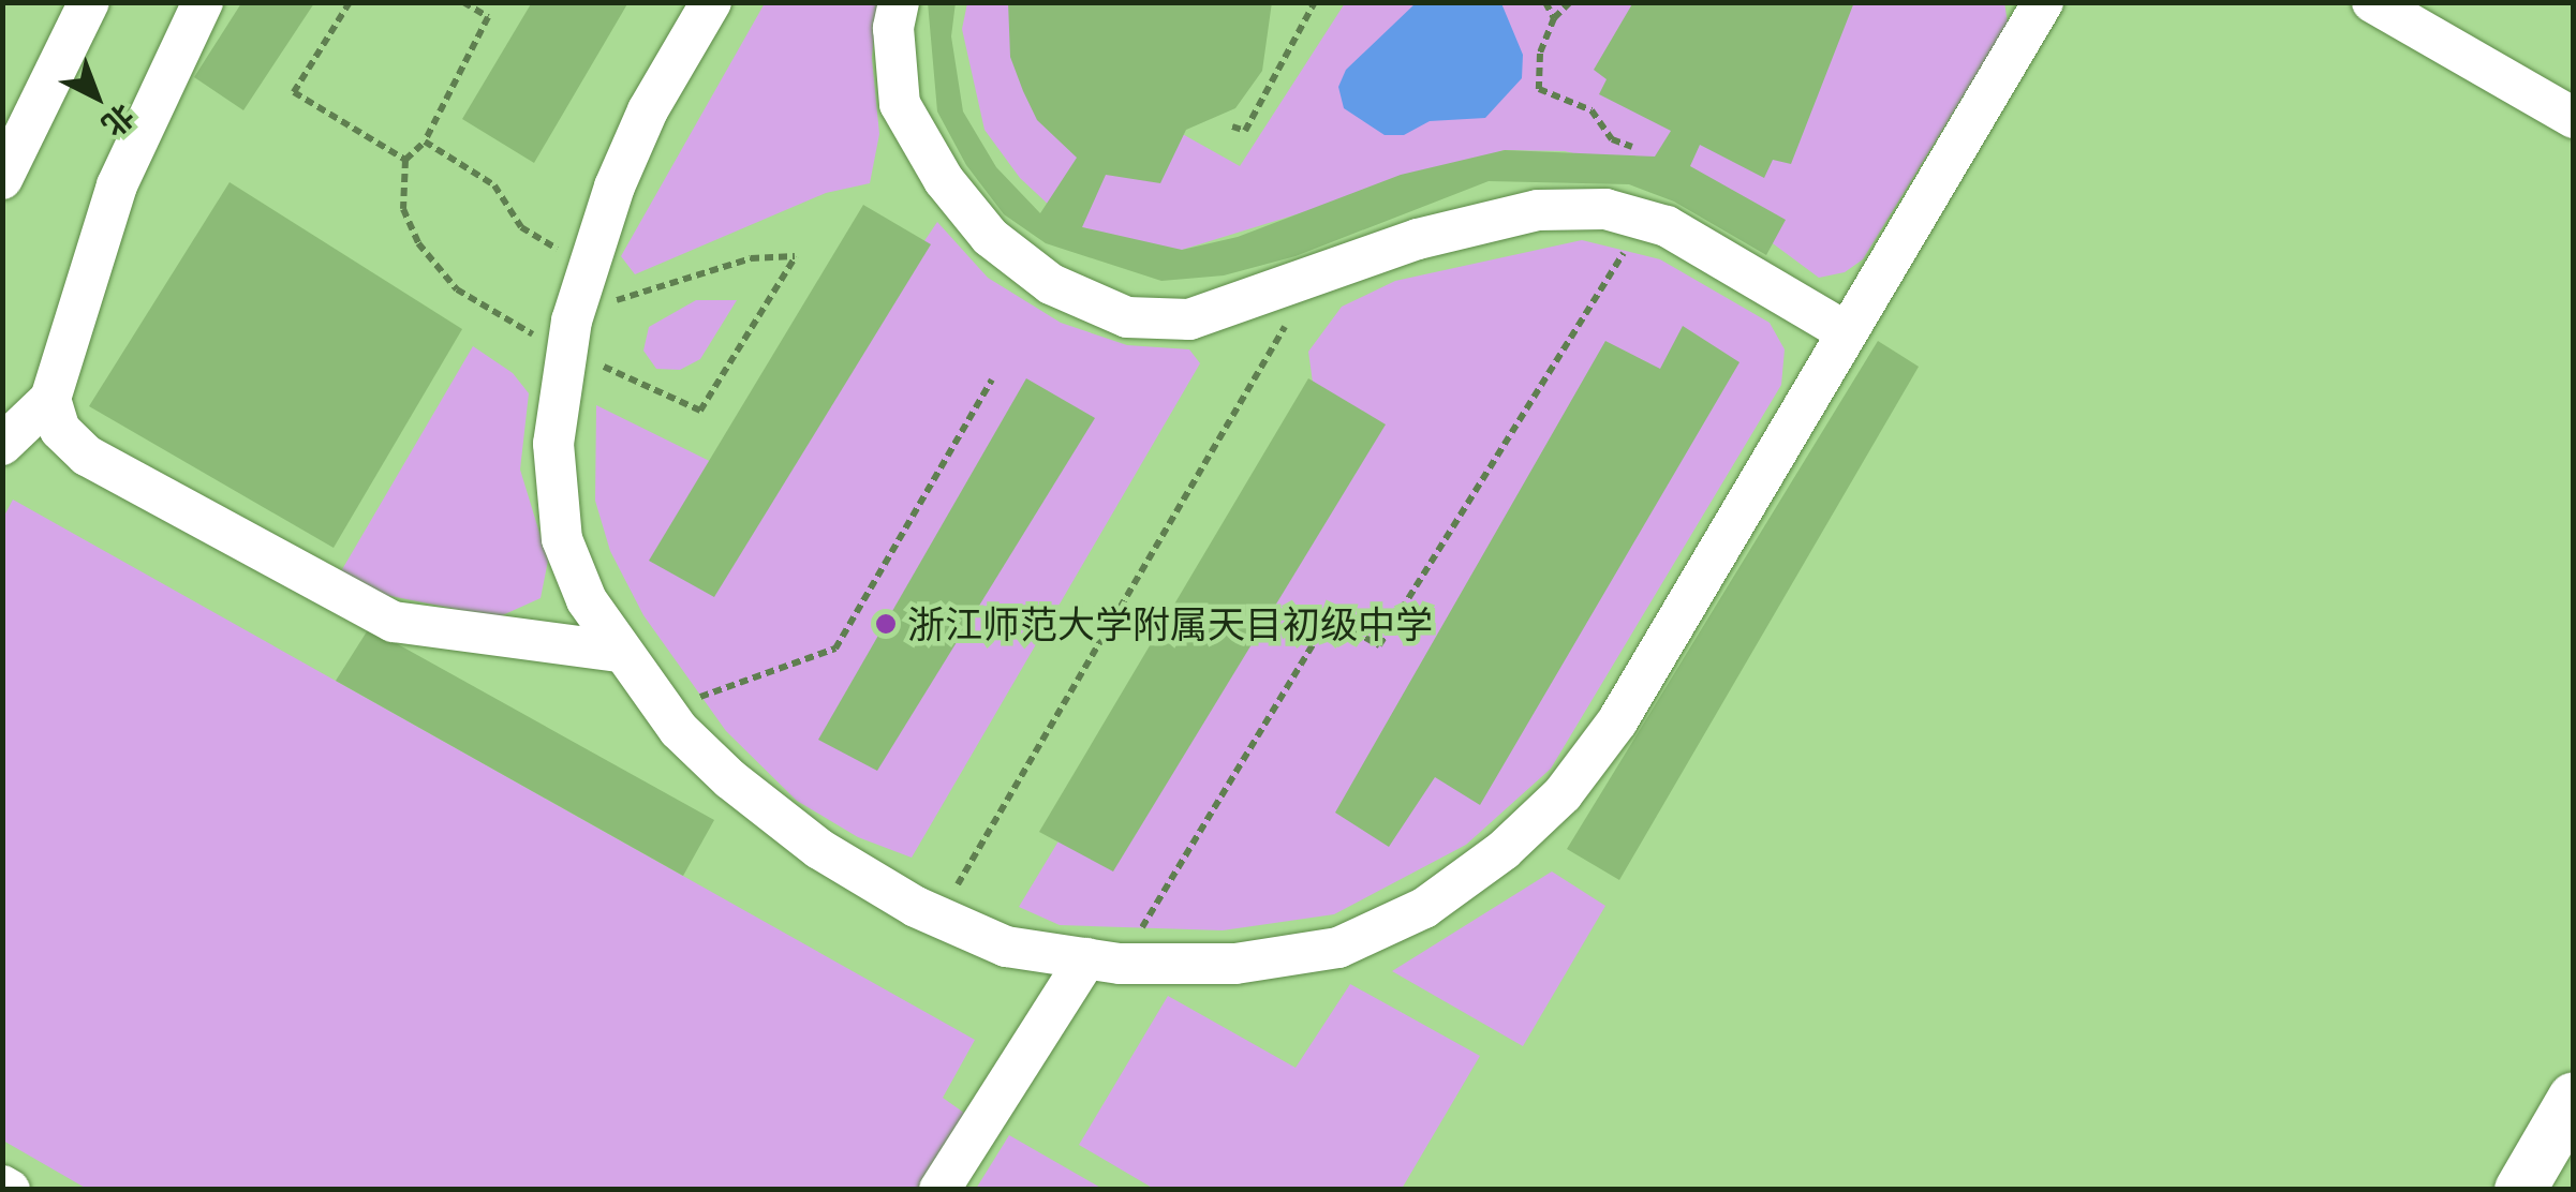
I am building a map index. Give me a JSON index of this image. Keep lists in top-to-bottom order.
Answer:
{
  "places": ["浙江师范大学附属天目初级中学"],
  "north": "bottom right"
}
